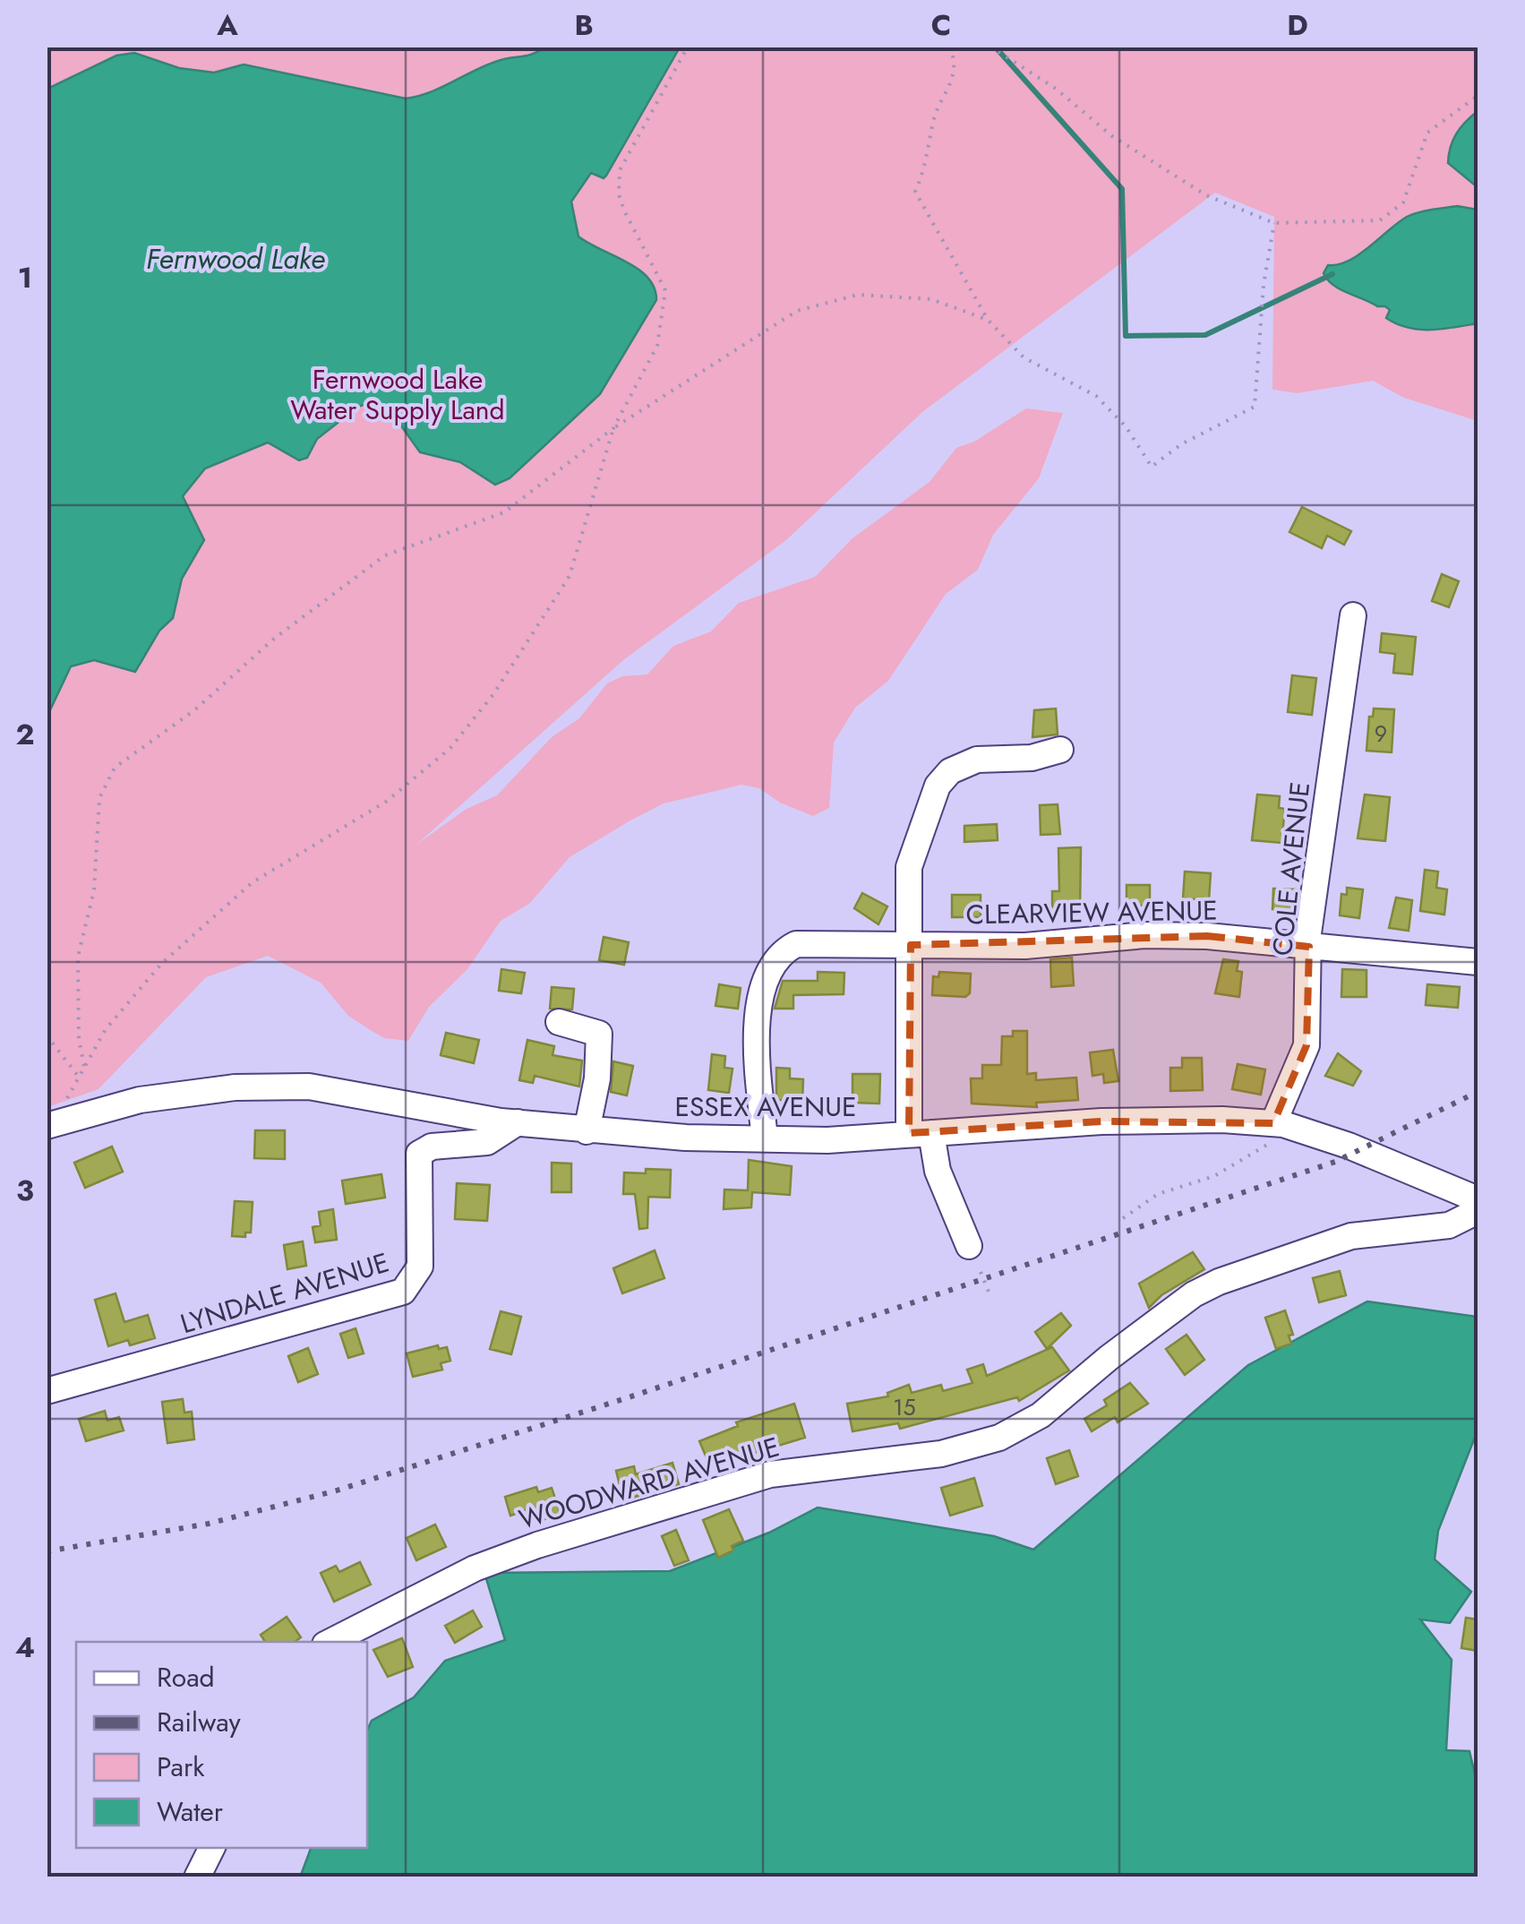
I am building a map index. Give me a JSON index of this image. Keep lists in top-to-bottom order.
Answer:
{
  "streets": {
    "street": [
      "COLE AVENUE",
      "CLEARVIEW AVENUE",
      "ESSEX AVENUE",
      "LYNDALE AVENUE",
      "WOODWARD AVENUE"
    ]
  },
  "crossings": [
    ["COLE AVENUE", "CLEARVIEW AVENUE"],
    ["COLE AVENUE", "ESSEX AVENUE"],
    ["CLEARVIEW AVENUE", "ESSEX AVENUE"],
    ["ESSEX AVENUE", "LYNDALE AVENUE"],
    ["ESSEX AVENUE", "WOODWARD AVENUE"]
  ],
  "water": ["Fernwood Lake"],
  "parks": ["Fernwood Lake Water Supply Land"],
  "house_numbers": ["9", "15"],
  "legend": [
    "Road",
    "Railway",
    "Park",
    "Water"
  ],
  "grid": {
    "columns": [
      "A",
      "B",
      "C",
      "D"
    ],
    "rows": [
      "1",
      "2",
      "3",
      "4"
    ]
  }
}
